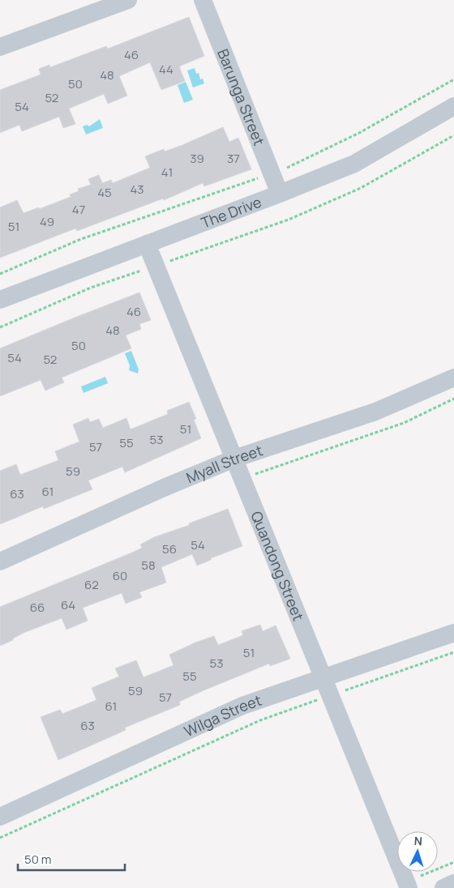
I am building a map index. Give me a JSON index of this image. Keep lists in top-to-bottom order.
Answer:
{
  "streets": {
    "street": [
      "Barunga Street",
      "The Drive",
      "Myall Street",
      "Quandong Street",
      "Wilga Street"
    ]
  },
  "crossings": [
    ["Barunga Street", "The Drive"],
    ["The Drive", "Quandong Street"],
    ["Myall Street", "Quandong Street"],
    ["Quandong Street", "Wilga Street"]
  ],
  "house_numbers": [
    "46",
    "44",
    "48",
    "50",
    "52",
    "54",
    "39",
    "37",
    "41",
    "43",
    "45",
    "47",
    "49",
    "51",
    "46",
    "48",
    "50",
    "54",
    "52",
    "51",
    "53",
    "55",
    "57",
    "59",
    "61",
    "63",
    "54",
    "56",
    "58",
    "60",
    "62",
    "64",
    "66",
    "51",
    "53",
    "55",
    "59",
    "57",
    "61",
    "63"
  ],
  "scale_bar": "50 m",
  "north": "top"
}
